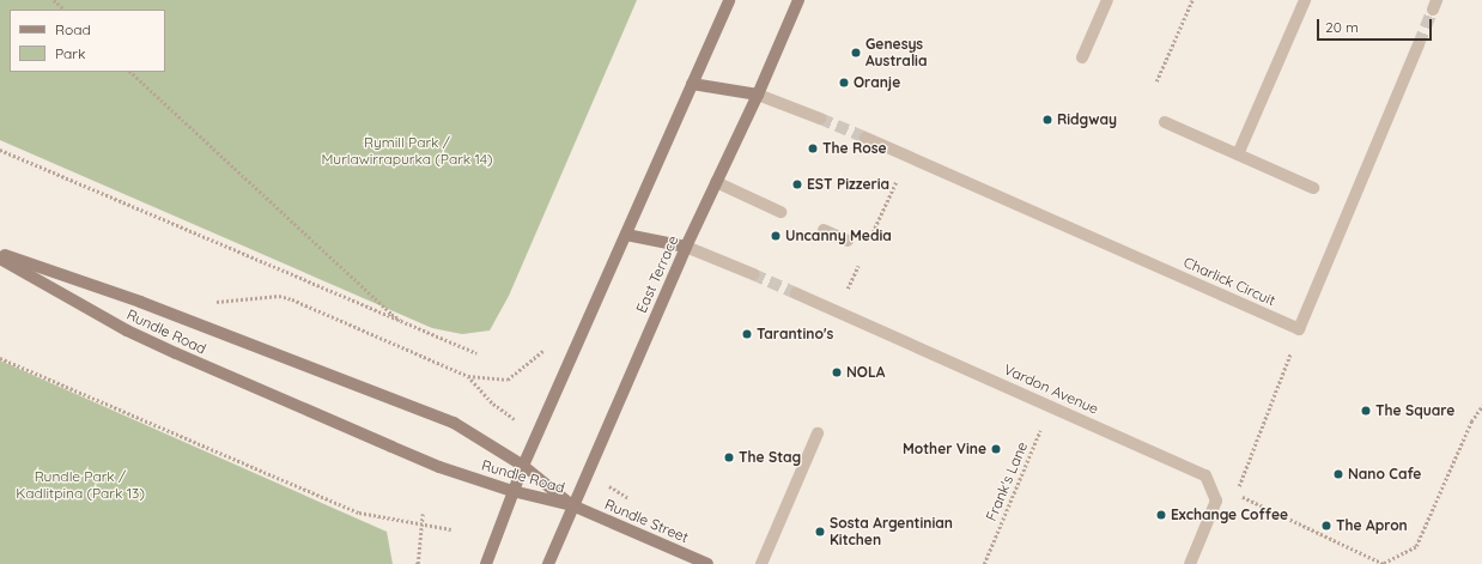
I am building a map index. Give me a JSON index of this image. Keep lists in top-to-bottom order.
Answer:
{
  "streets": {
    "main road": ["East Terrace", "Rundle Road", "Rundle Street"],
    "street": ["Charlick Circuit", "Vardon Avenue"],
    "path": ["Frank's Lane"]
  },
  "crossings": [
    ["East Terrace", "Rundle Road"],
    ["East Terrace", "Rundle Street"],
    ["Rundle Road", "Rundle Street"],
    ["Vardon Avenue", "Frank's Lane"]
  ],
  "parks": ["Rymill Park / Murlawirrapurka (Park 14)", "Rundle Park / Kadlitpina (Park 13)"],
  "places": [
    "Genesys Australia",
    "Oranje",
    "Ridgway",
    "The Rose",
    "EST Pizzeria",
    "Uncanny Media",
    "Tarantino's",
    "NOLA",
    "The Square",
    "Mother Vine",
    "The Stag",
    "Nano Cafe",
    "Exchange Coffee",
    "The Apron",
    "Sosta Argentinian Kitchen"
  ],
  "legend": ["Road", "Park"],
  "scale_bar": "20 m"
}
